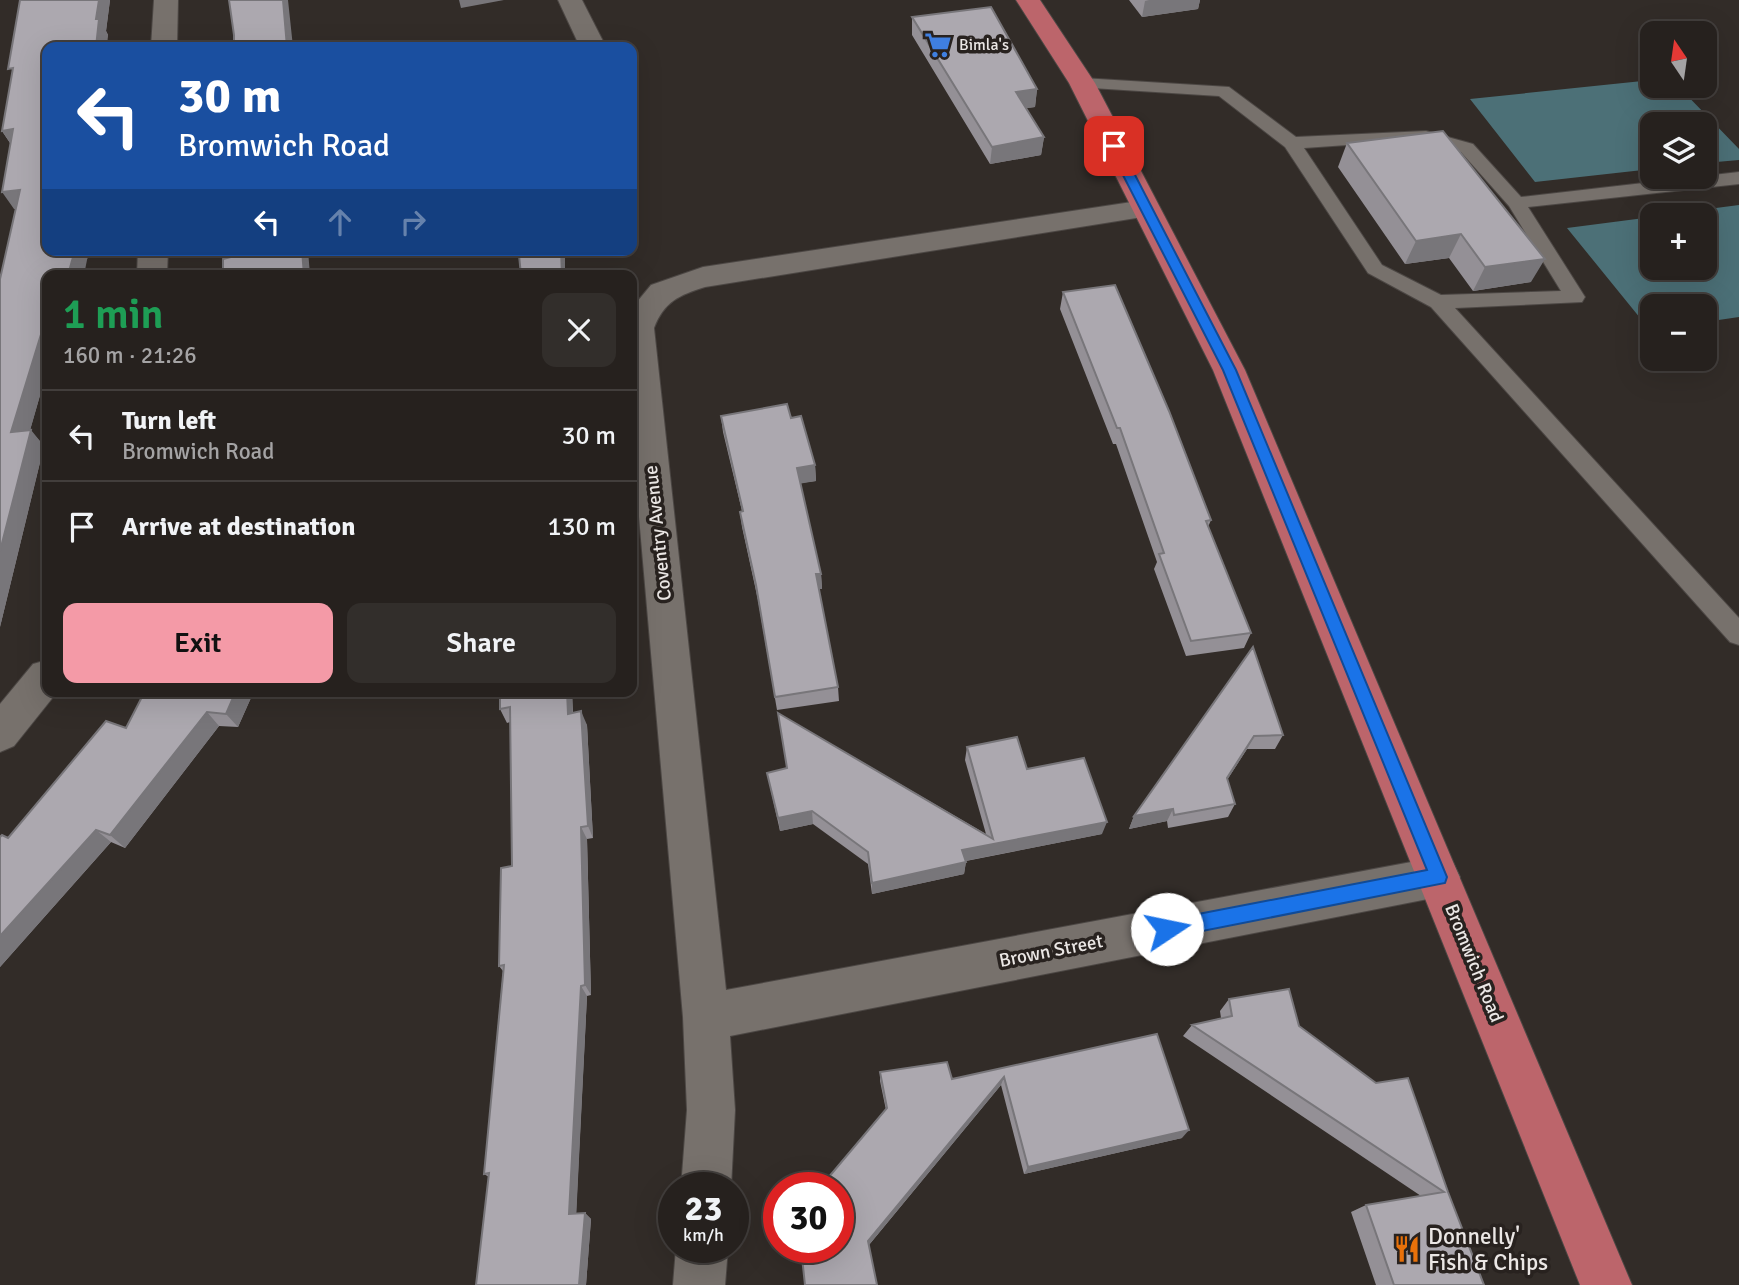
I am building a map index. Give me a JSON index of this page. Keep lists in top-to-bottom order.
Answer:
{
  "streets": {
    "main road": ["Bromwich Road"],
    "street": ["Coventry Avenue", "Brown Street"]
  },
  "crossings": [
    ["Coventry Avenue", "Brown Street"],
    ["Coventry Avenue", "Bromwich Road"],
    ["Brown Street", "Bromwich Road"]
  ],
  "places": {
    "supermarket": ["Bimla's"],
    "restaurant": ["Donnelly' Fish & Chips"]
  },
  "north": "top",
  "page": {
    "map_buttons": ["+", "−"],
    "turn": ["30 m", "Bromwich Road"],
    "heading": ["1 min", "160 m · 21:26"],
    "list": [
      {
        "name": "Turn left",
        "note": "Bromwich Road",
        "value": "30 m"
      },
      {
        "name": "Arrive at destination",
        "value": "130 m"
      }
    ],
    "buttons": ["Exit", "Share"],
    "speed": "23 km/h",
    "limit": "30"
  }
}
